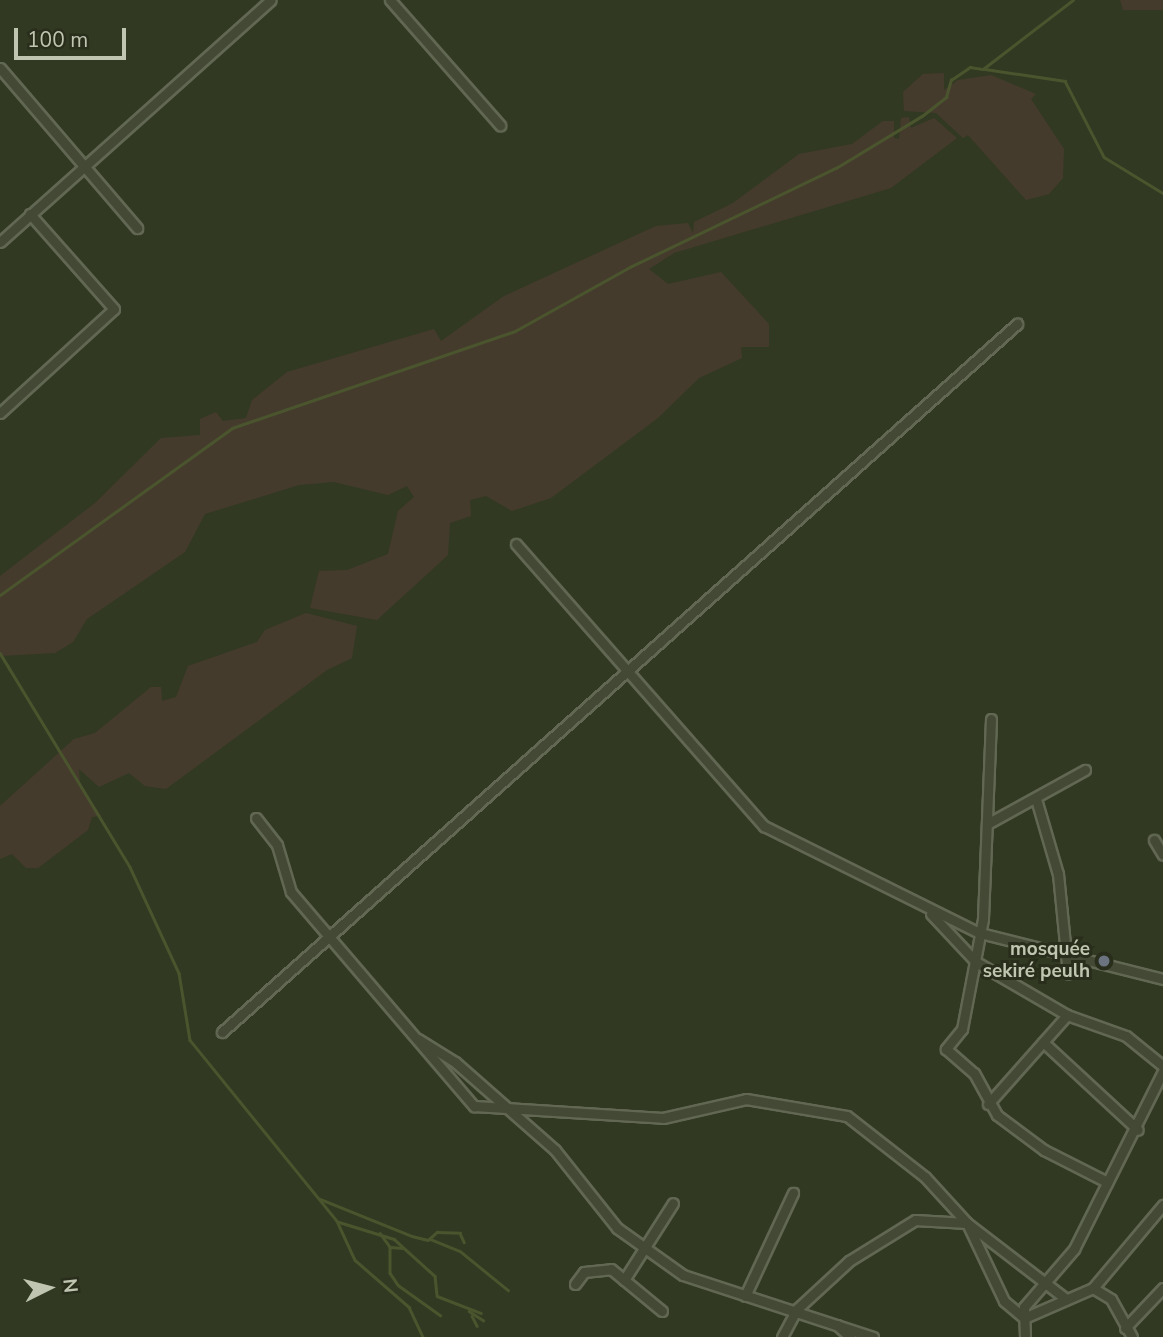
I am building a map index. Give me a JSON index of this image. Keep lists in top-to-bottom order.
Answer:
{
  "places": ["mosquée sekiré peulh"],
  "scale_bar": "100 m",
  "north": "right"
}
